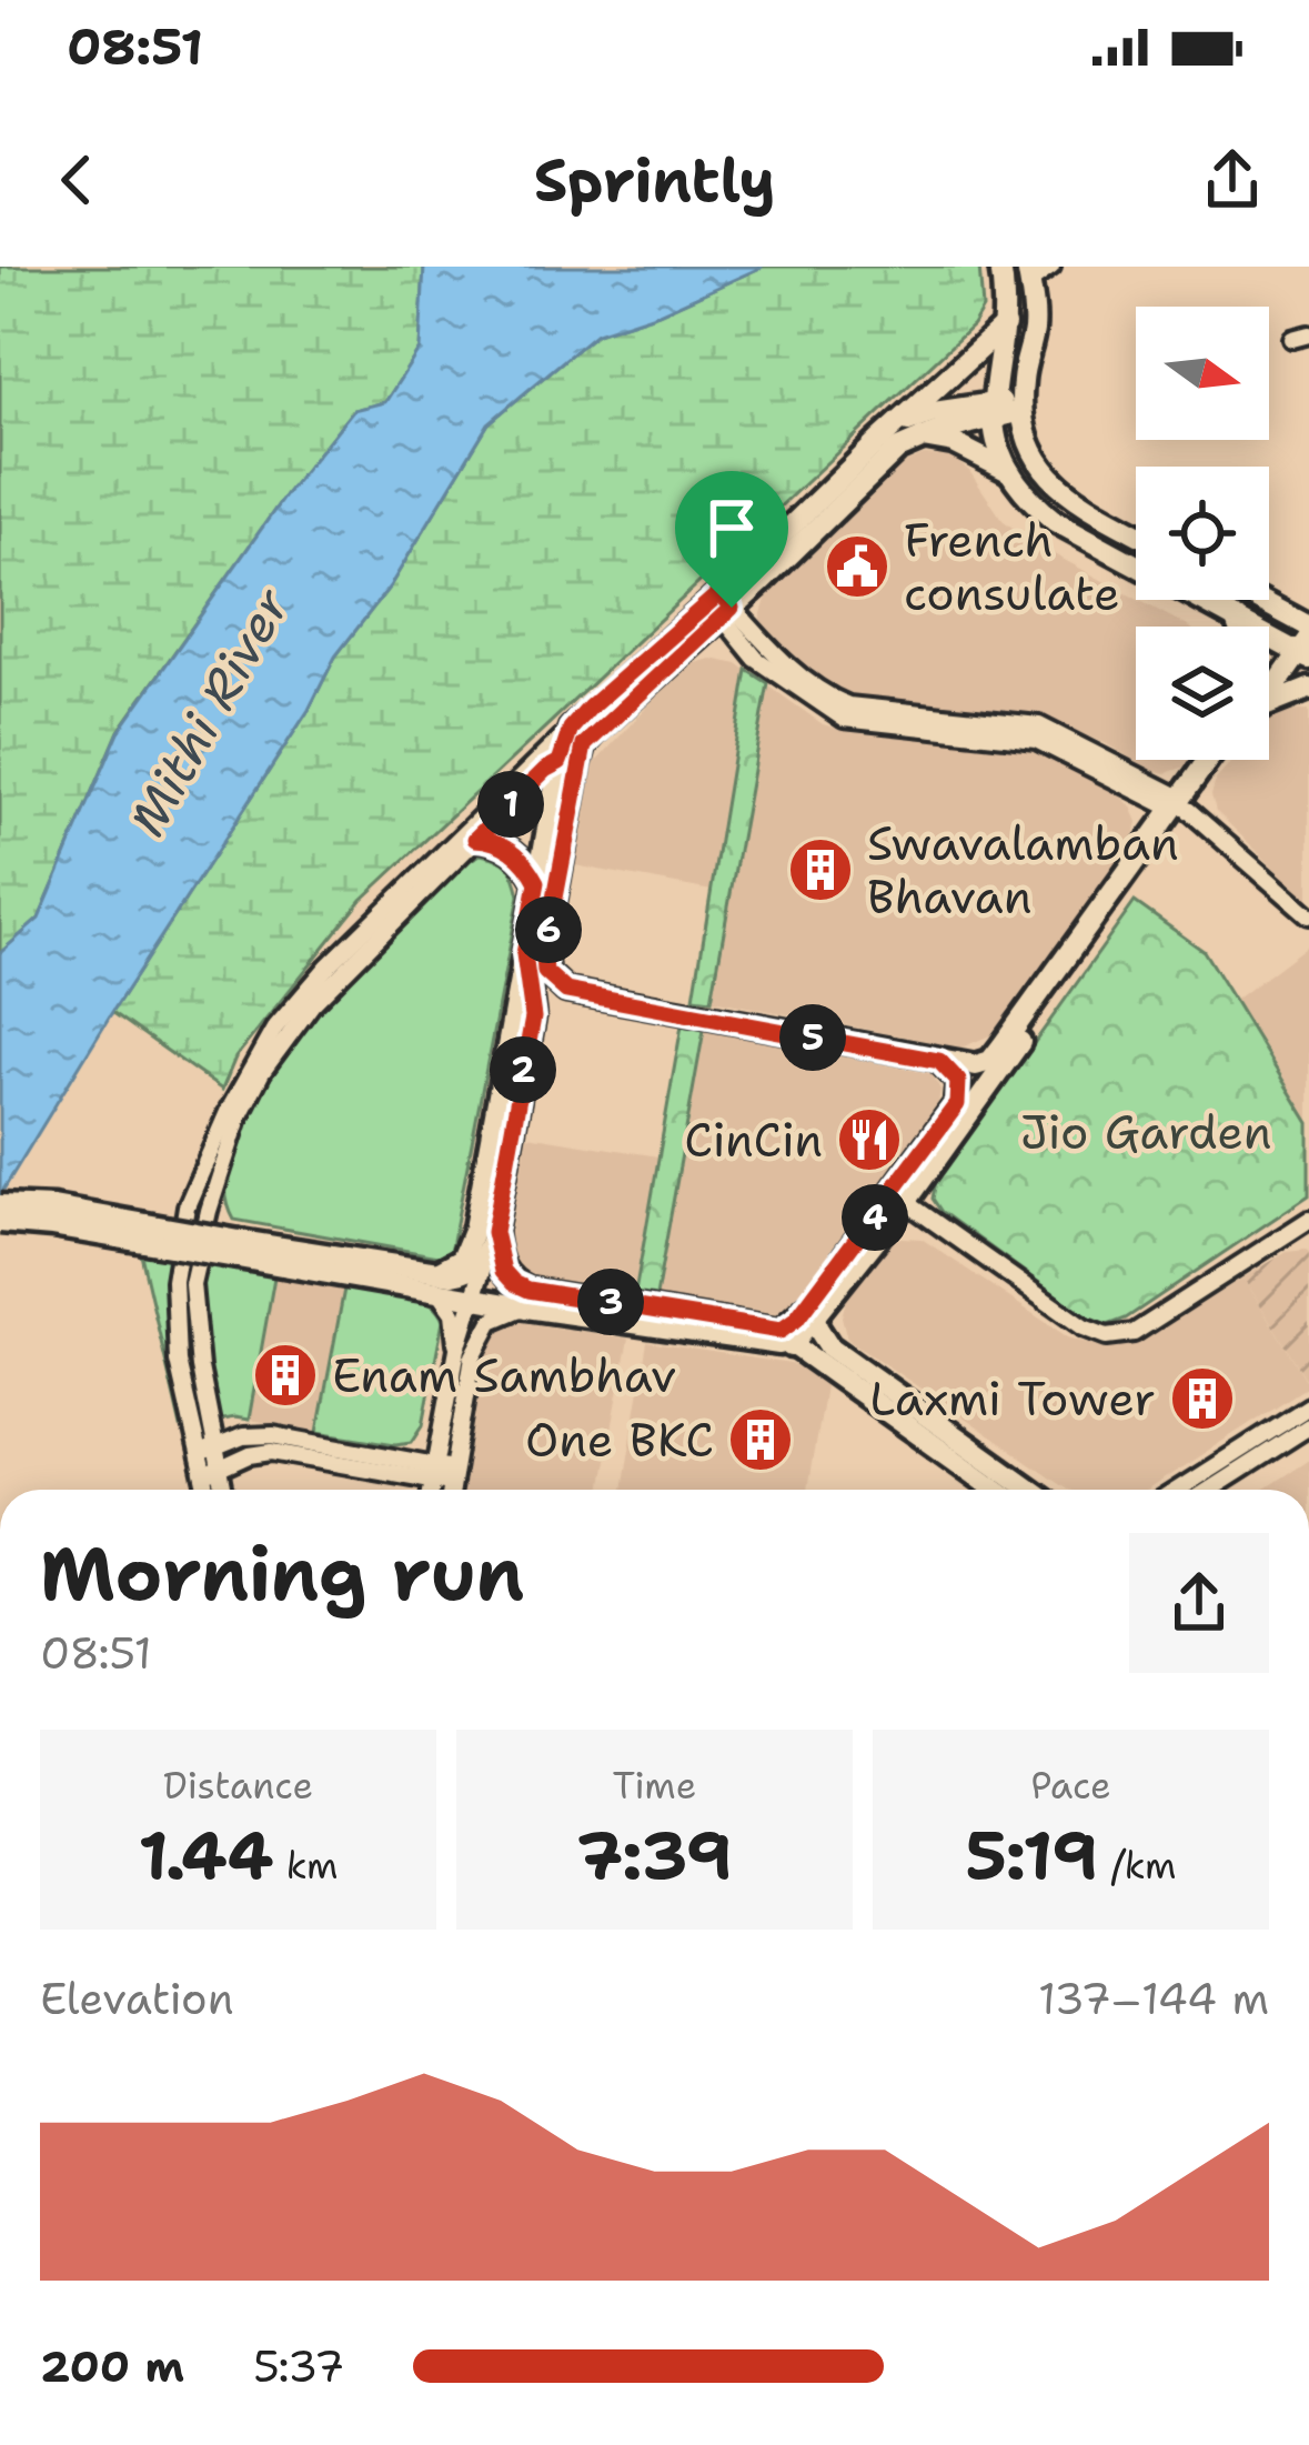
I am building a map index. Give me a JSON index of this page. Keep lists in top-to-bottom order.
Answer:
{
  "water": ["Mithi River"],
  "parks": ["Jio Garden"],
  "places": {
    "public building": ["French consulate"],
    "building": [
      "Swavalamban Bhavan",
      "Enam Sambhav",
      "Laxmi Tower",
      "One BKC"
    ],
    "restaurant": ["CinCin"]
  },
  "north": "right",
  "page": {
    "status": "08:51",
    "header": "Sprintly",
    "pins": [
      "1",
      "6",
      "5",
      "2",
      "4",
      "3"
    ],
    "heading": ["Morning run", "08:51"],
    "stats": [
      ["Distance", "1.44 km"],
      ["Time", "7:39"],
      ["Pace", "5:19 /km"]
    ],
    "chart": ["Elevation", "137–144 m"],
    "list": [
      {
        "name": "200 m",
        "note": "5:37"
      }
    ]
  }
}
